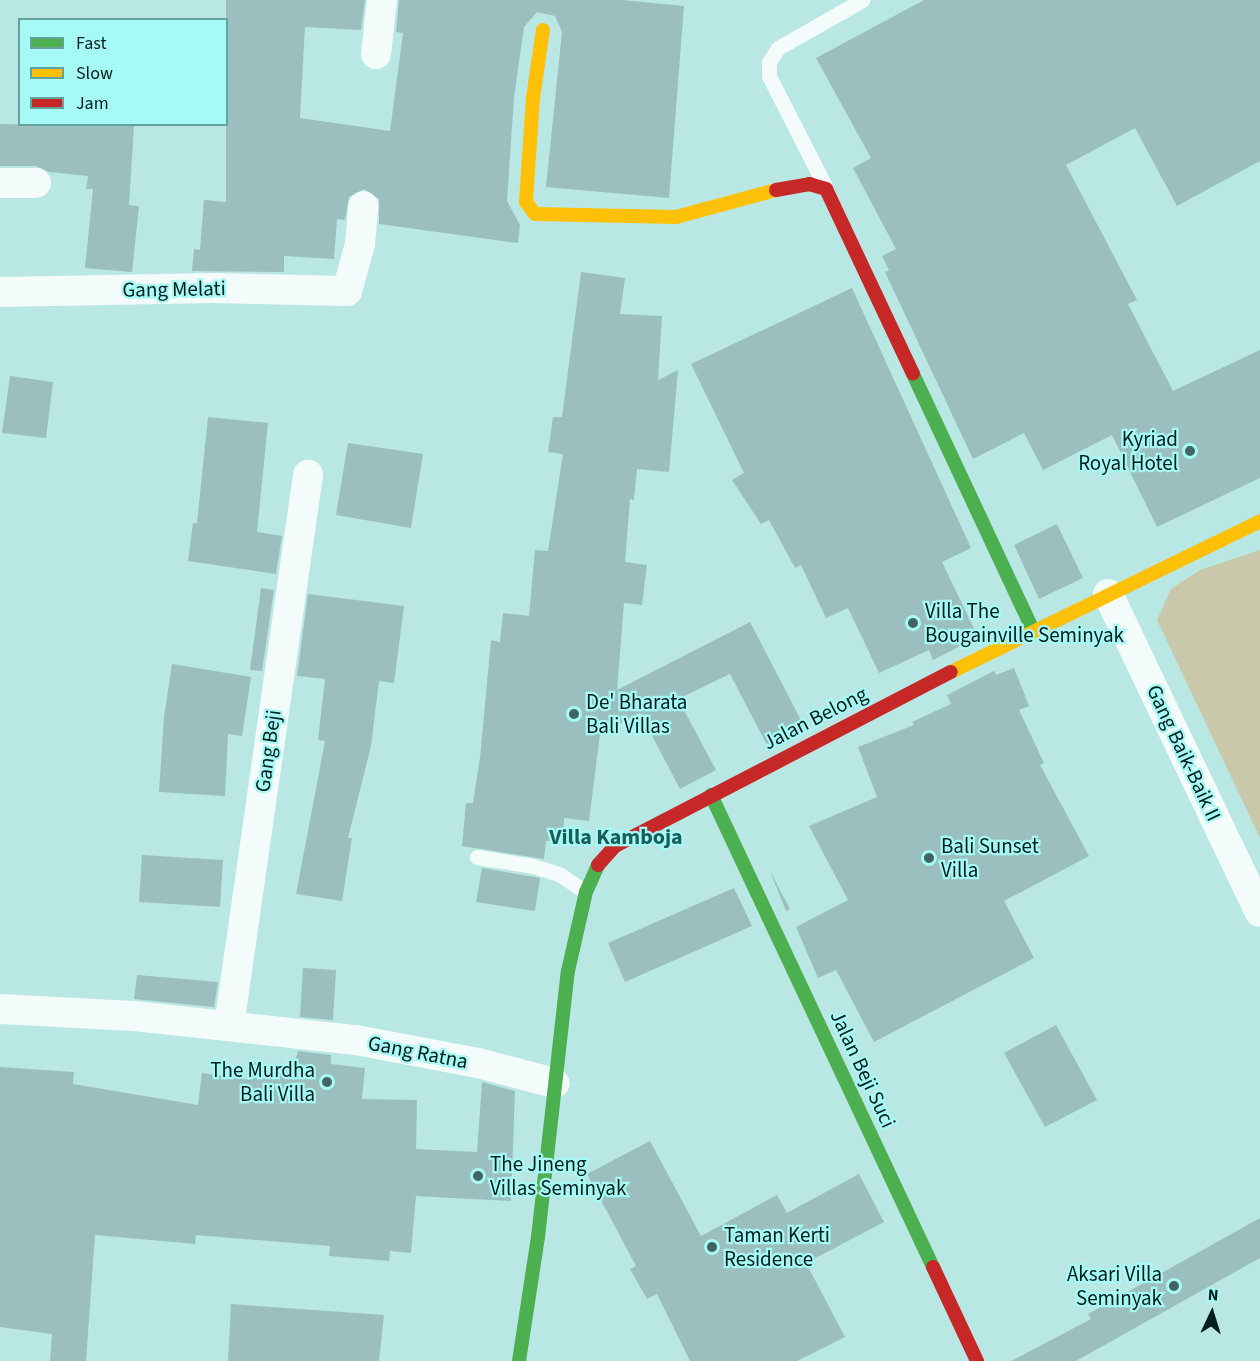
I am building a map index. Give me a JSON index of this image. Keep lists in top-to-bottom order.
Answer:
{
  "streets": {
    "street": [
      "Gang Melati",
      "Jalan Belong",
      "Gang Beji",
      "Gang Baik-Baik II",
      "Gang Ratna",
      "Jalan Beji Suci"
    ]
  },
  "crossings": [
    ["Jalan Belong", "Gang Baik-Baik II"],
    ["Jalan Belong", "Gang Ratna"],
    ["Jalan Belong", "Jalan Beji Suci"],
    ["Gang Beji", "Gang Ratna"]
  ],
  "districts": ["Villa Kamboja"],
  "places": [
    "Kyriad Royal Hotel",
    "Villa The Bougainville Seminyak",
    "De' Bharata Bali Villas",
    "Bali Sunset Villa",
    "The Murdha Bali Villa",
    "The Jineng Villas Seminyak",
    "Taman Kerti Residence",
    "Aksari Villa Seminyak"
  ],
  "legend": ["Fast", "Slow", "Jam"],
  "north": "top"
}
